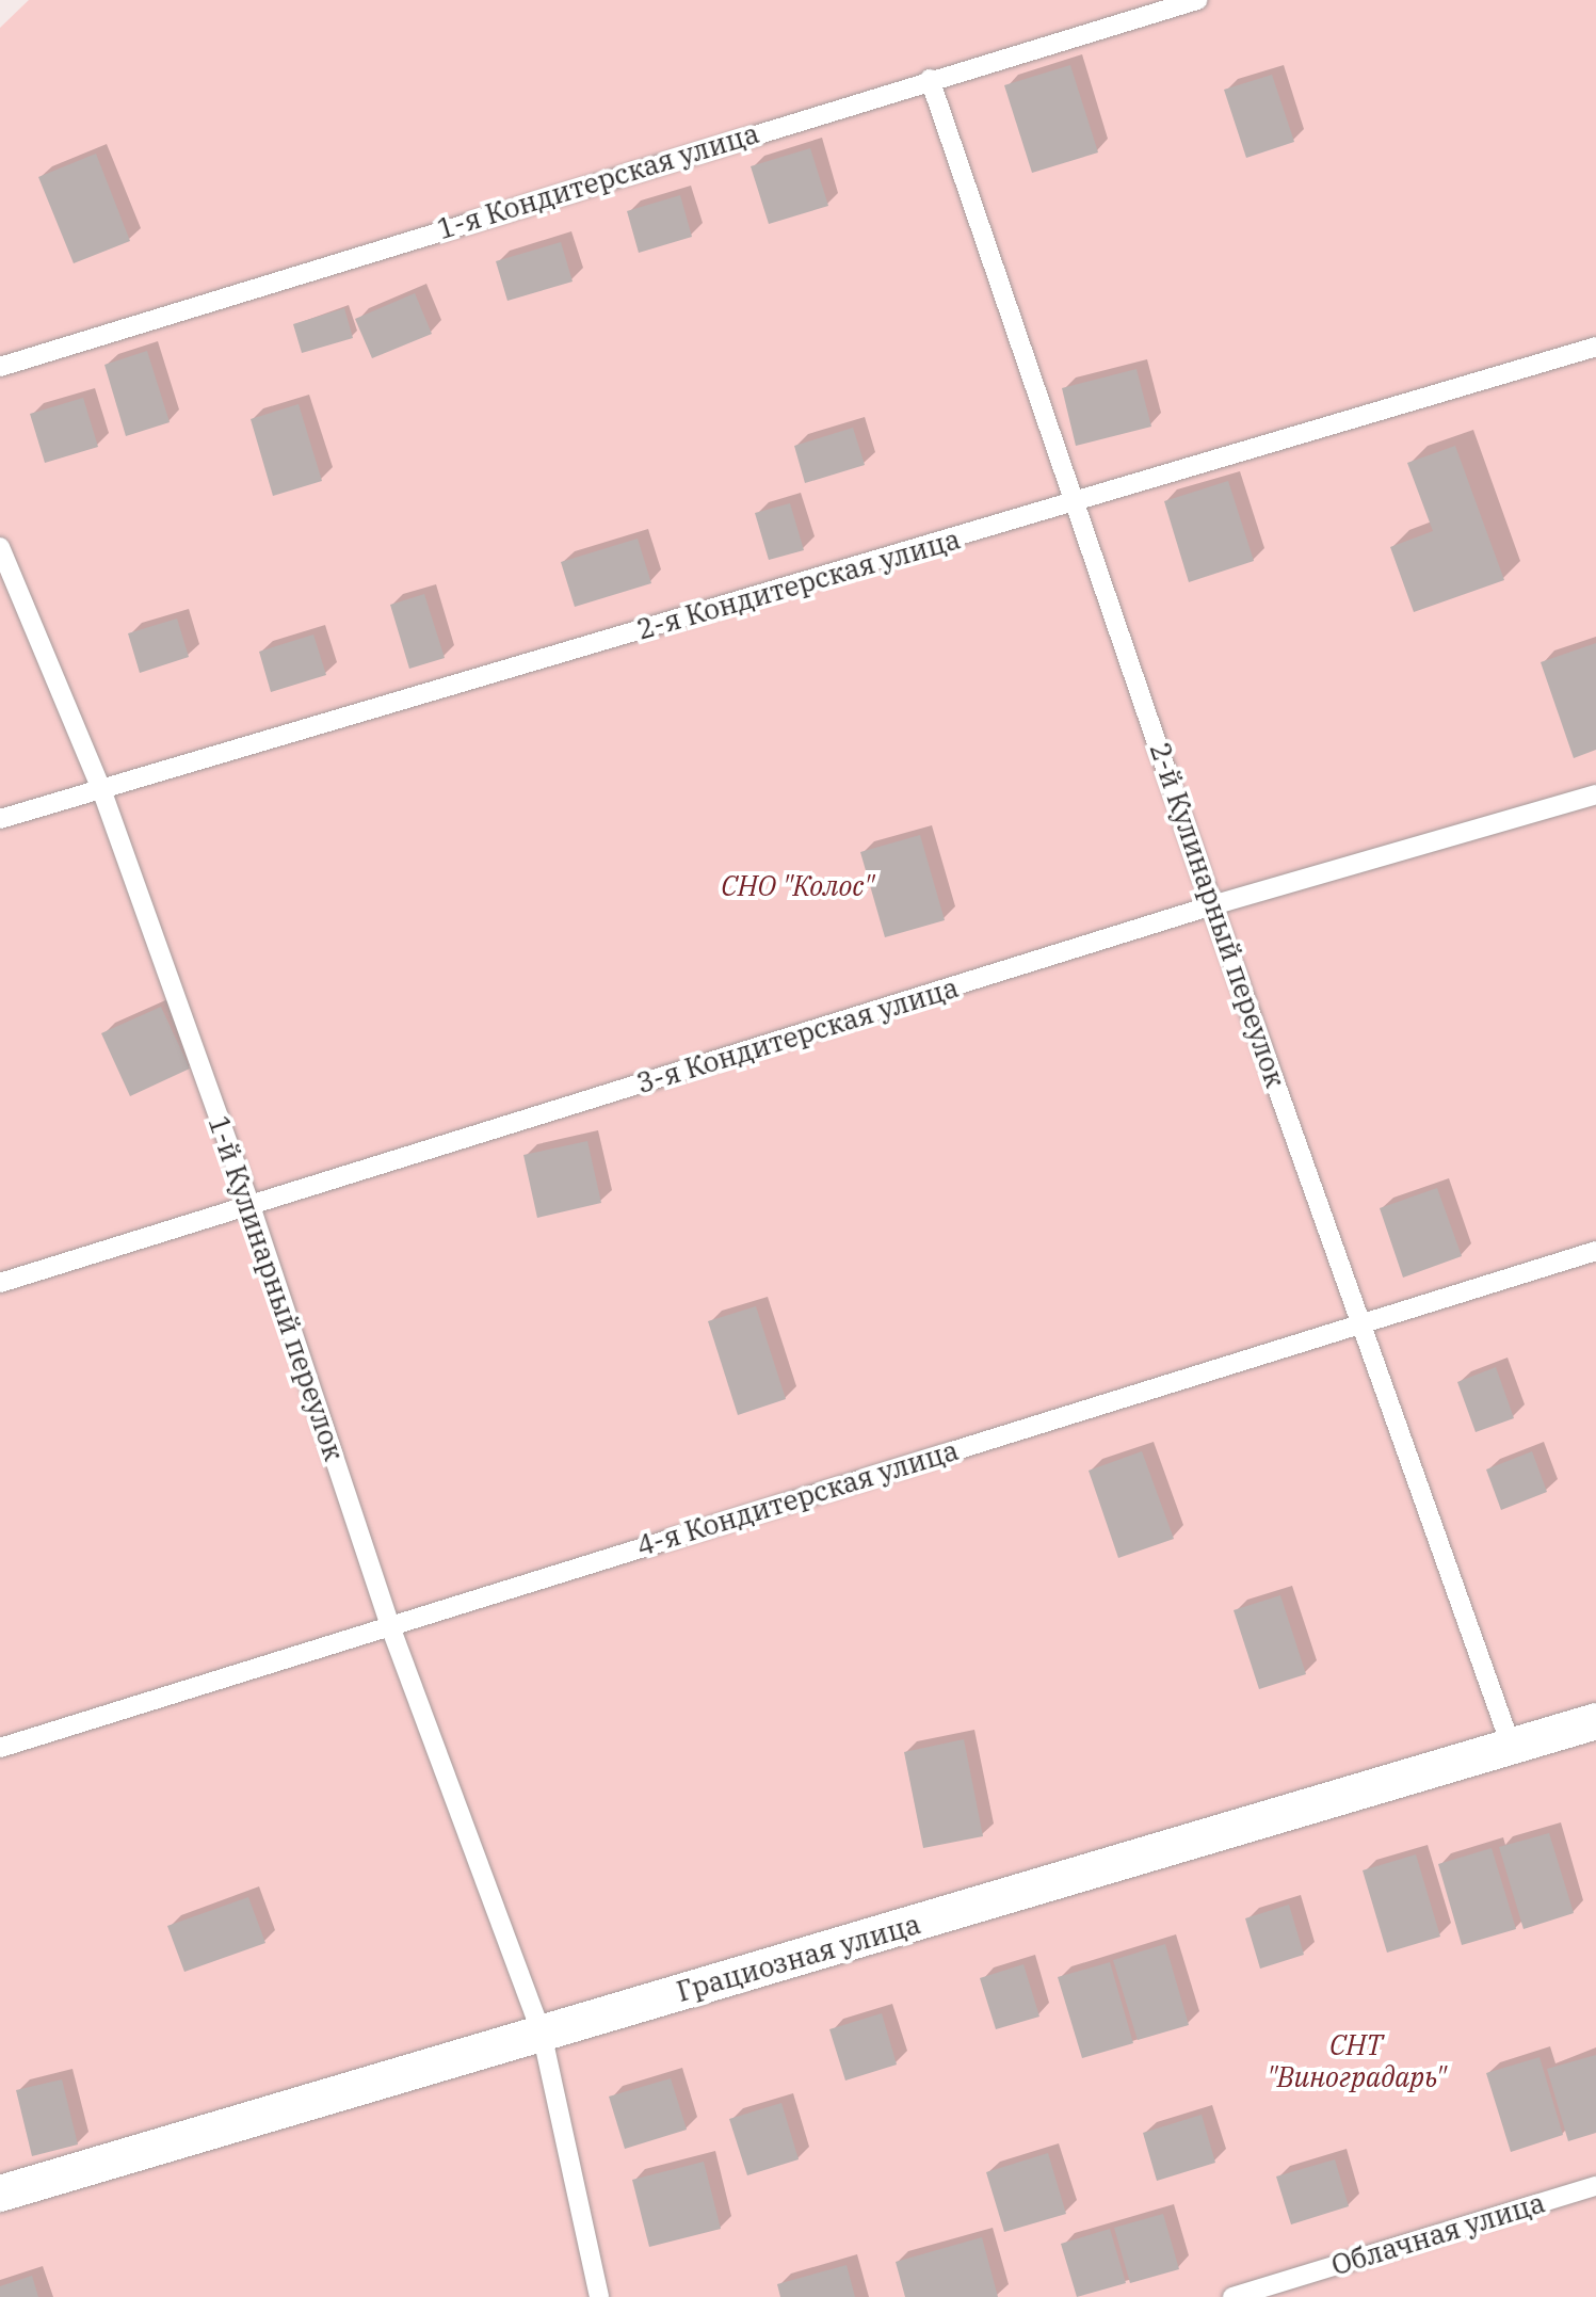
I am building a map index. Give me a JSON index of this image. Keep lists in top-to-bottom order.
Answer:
{
  "streets": {
    "street": ["Грациозная улица"],
    "lane": [
      "1-я Кондитерская улица",
      "2-я Кондитерская улица",
      "2-й Кулинарный переулок",
      "3-я Кондитерская улица",
      "1-й Кулинарный переулок",
      "4-я Кондитерская улица",
      "Облачная улица"
    ]
  },
  "crossings": [
    ["1-я Кондитерская улица", "2-й Кулинарный переулок"],
    ["2-я Кондитерская улица", "2-й Кулинарный переулок"],
    ["2-я Кондитерская улица", "1-й Кулинарный переулок"],
    ["2-й Кулинарный переулок", "3-я Кондитерская улица"],
    ["2-й Кулинарный переулок", "4-я Кондитерская улица"],
    ["2-й Кулинарный переулок", "Грациозная улица"],
    ["3-я Кондитерская улица", "1-й Кулинарный переулок"],
    ["1-й Кулинарный переулок", "4-я Кондитерская улица"],
    ["1-й Кулинарный переулок", "Грациозная улица"]
  ],
  "parks": ["СНО \"Колос\"", "СНТ \"Виноградарь\""]
}
